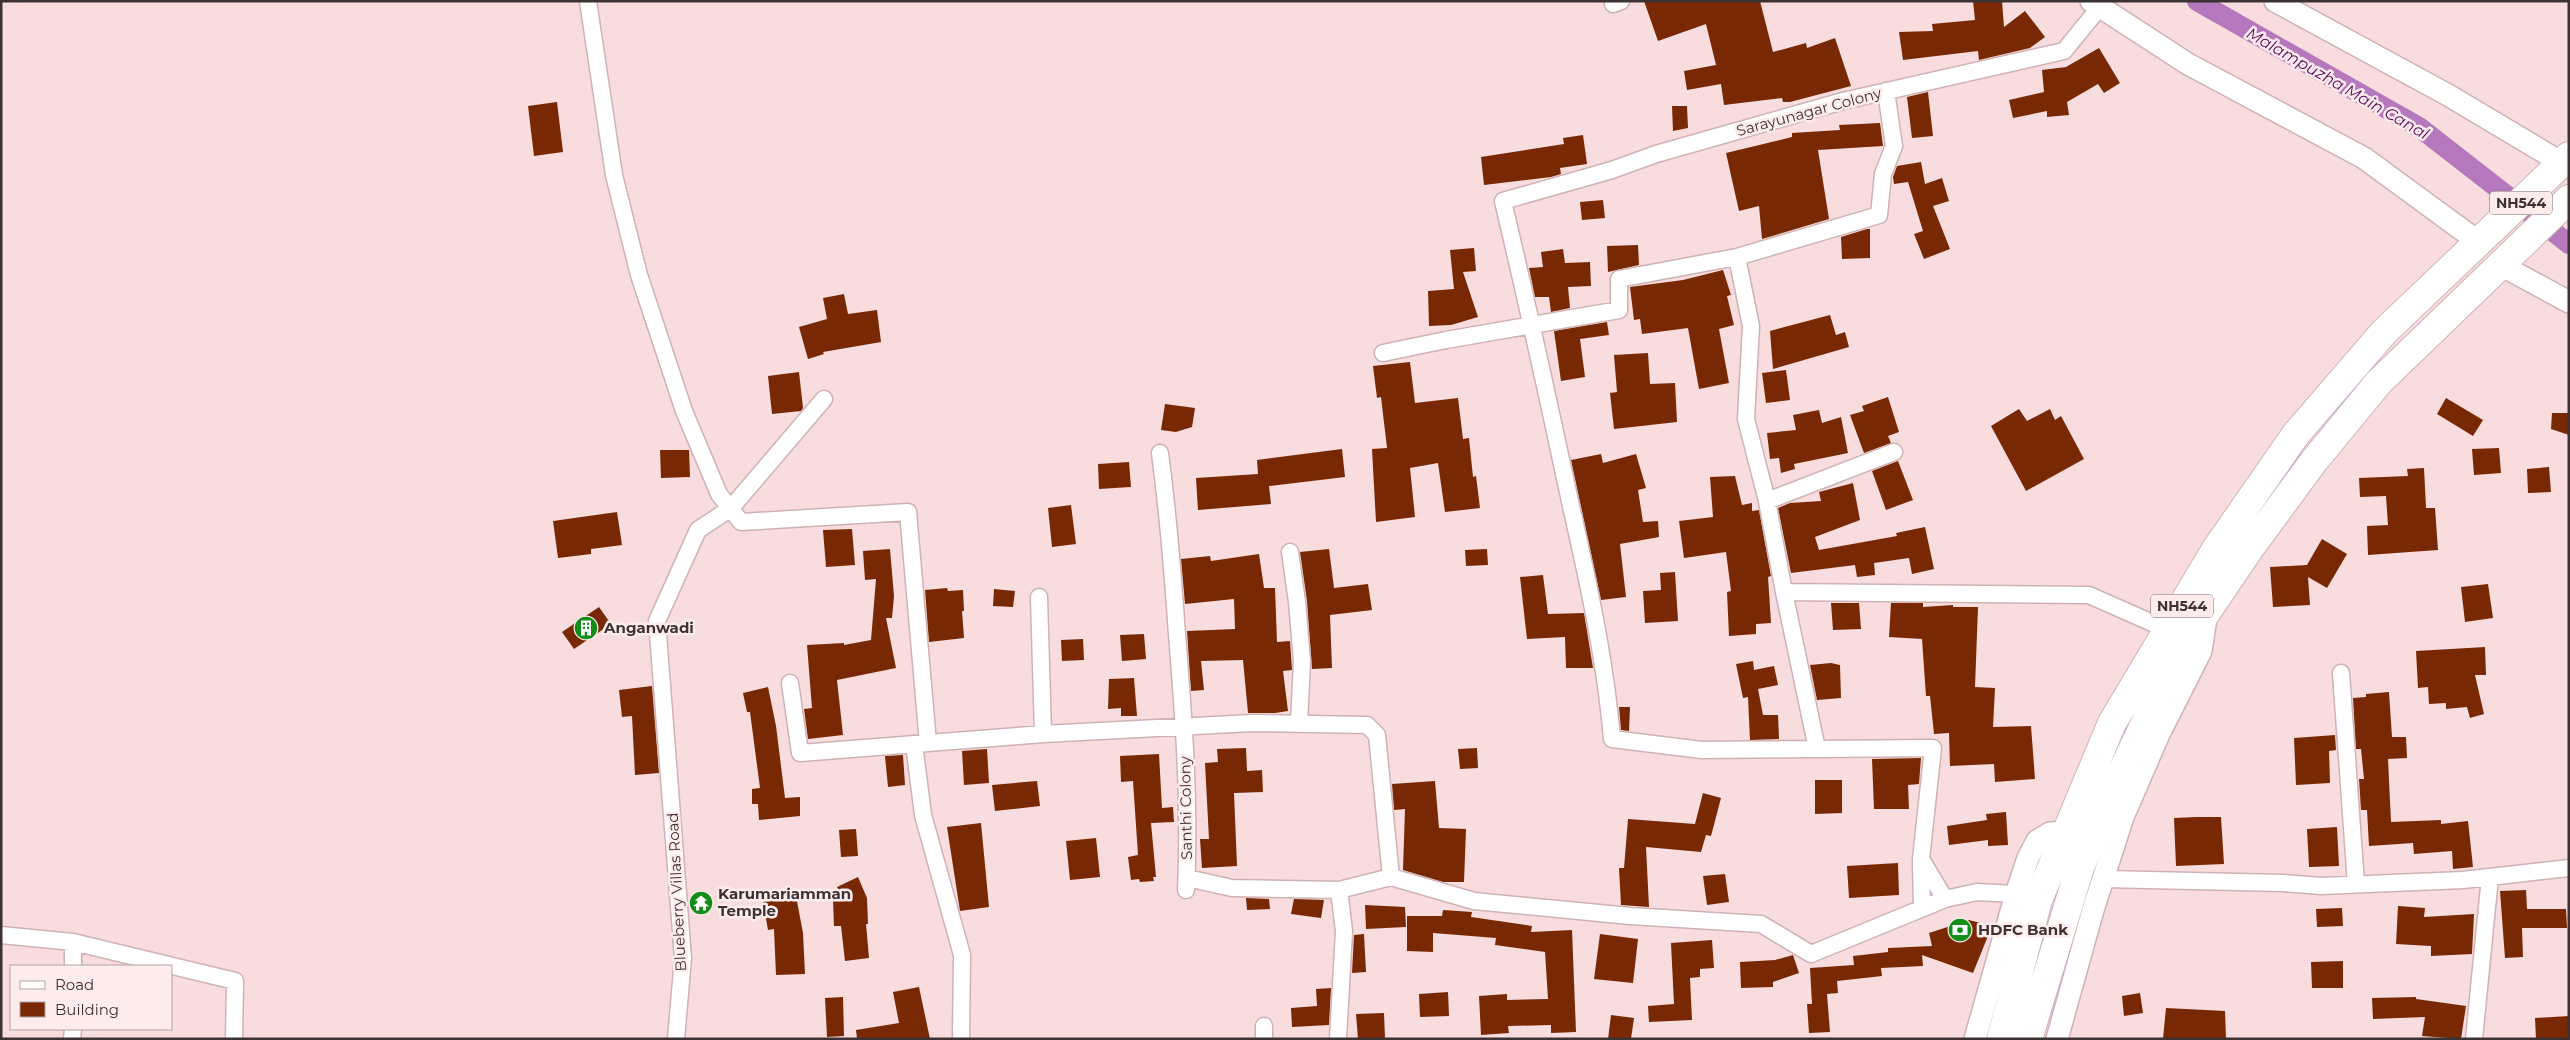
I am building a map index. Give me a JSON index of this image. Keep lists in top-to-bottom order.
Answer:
{
  "streets": {
    "highway": ["NH544"],
    "street": ["Sarayunagar Colony", "Santhi Colony", "Blueberry Villas Road"]
  },
  "water": ["Malampuzha Main Canal"],
  "places": {
    "building": ["Anganwadi"],
    "temple": ["Karumariamman Temple"],
    "bank": ["HDFC Bank"]
  },
  "legend": ["Road", "Building"]
}
